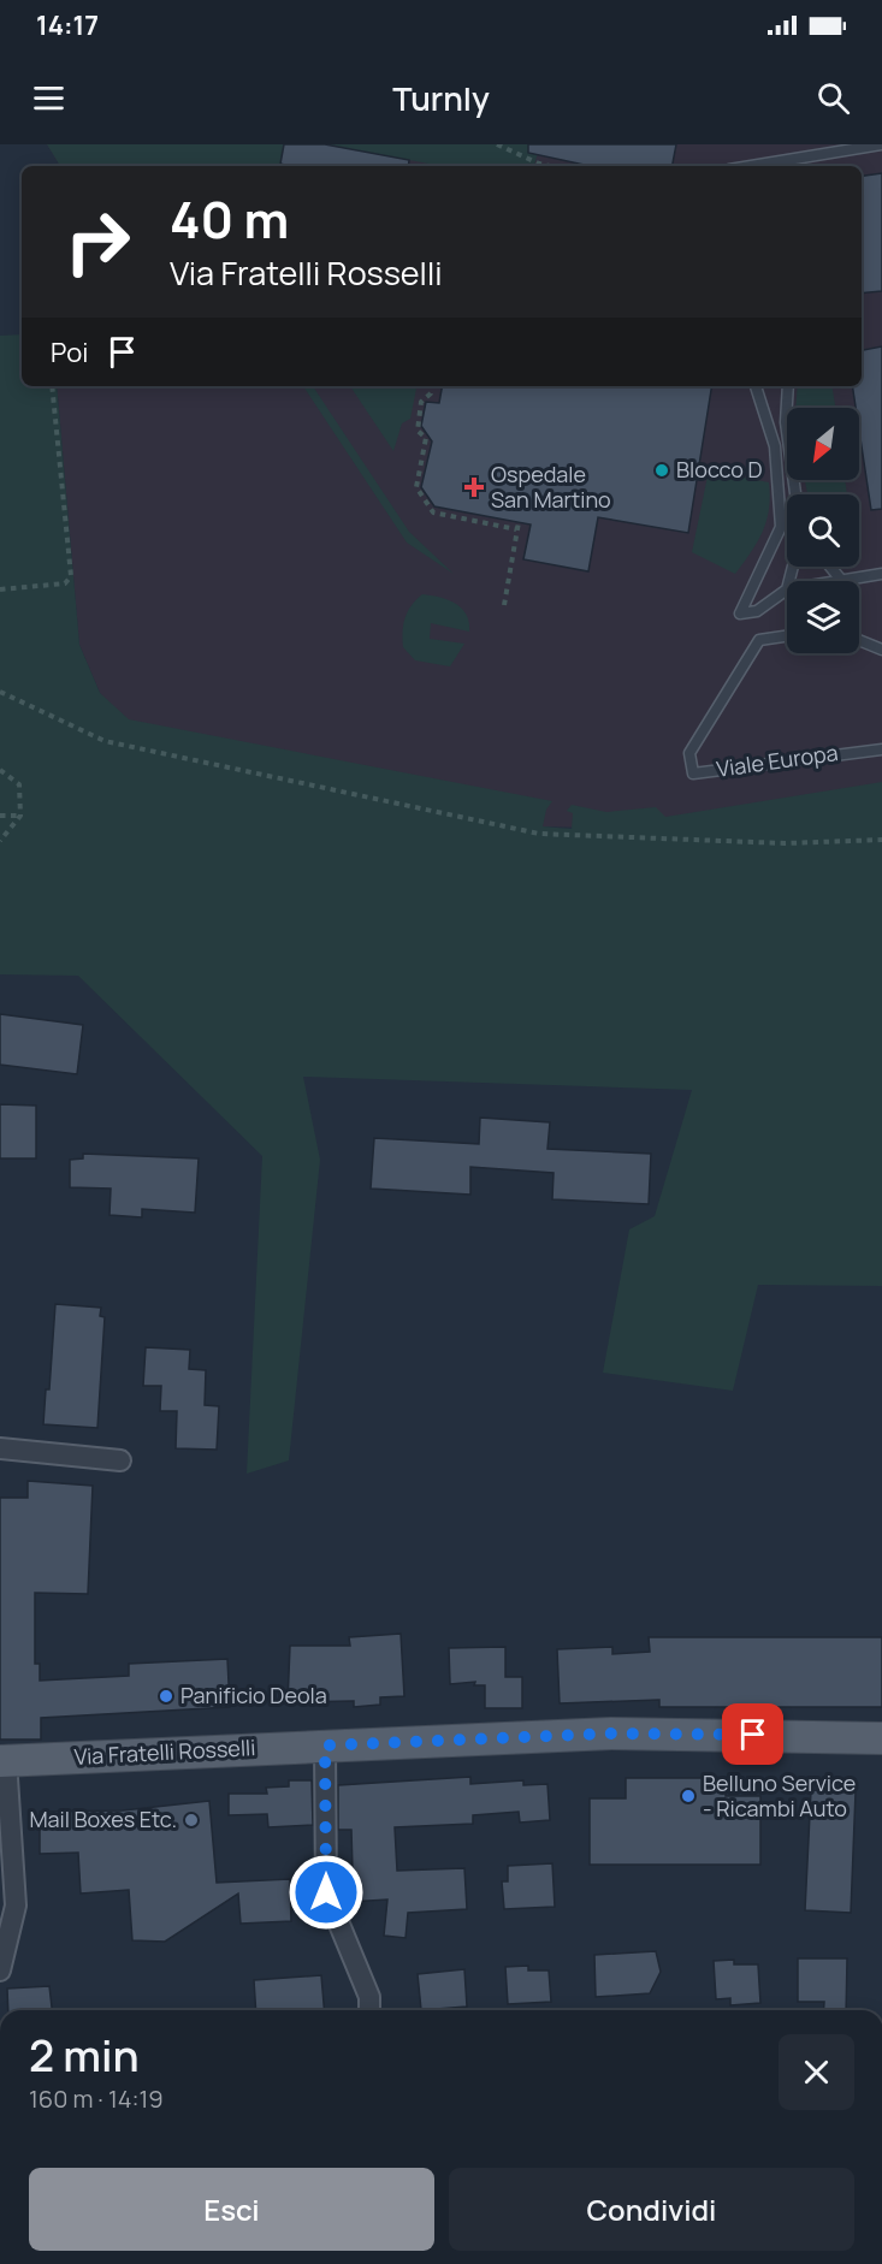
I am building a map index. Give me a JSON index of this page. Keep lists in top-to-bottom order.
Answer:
{
  "streets": {
    "main road": ["Via Fratelli Rosselli"],
    "lane": ["Viale Europa"]
  },
  "places": {
    "other": [
      "Blocco D",
      "Panificio Deola",
      "Belluno Service - Ricambi Auto",
      "Mail Boxes Etc."
    ],
    "health": ["Ospedale San Martino"]
  },
  "north": "bottom left",
  "page": {
    "status": "14:17",
    "header": "Turnly",
    "turn": ["40 m", "Via Fratelli Rosselli"],
    "then": "Poi",
    "heading": ["2 min", "160 m · 14:19"],
    "buttons": ["Esci", "Condividi"]
  }
}
